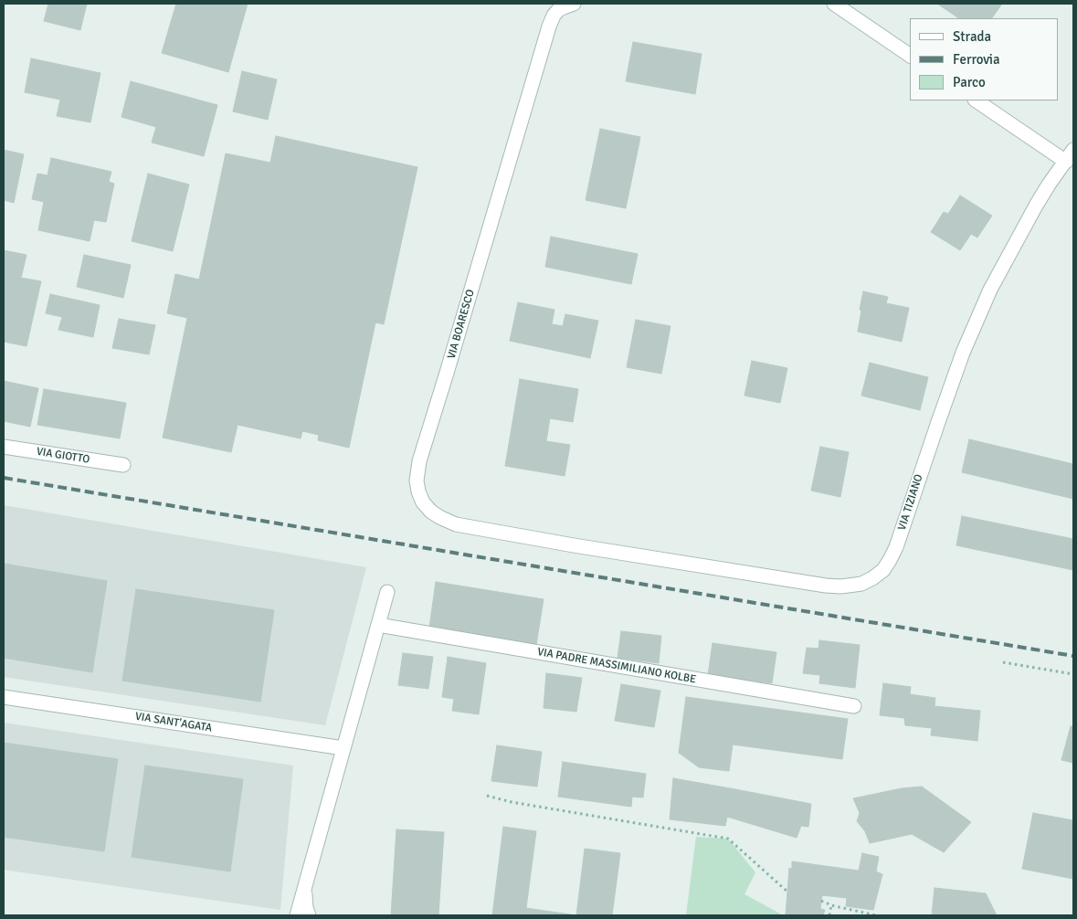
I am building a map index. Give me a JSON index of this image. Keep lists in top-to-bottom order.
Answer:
{
  "streets": {
    "street": [
      "VIA BOARESCO",
      "VIA GIOTTO",
      "VIA TIZIANO",
      "VIA PADRE MASSIMILIANO KOLBE",
      "VIA SANT'AGATA"
    ]
  },
  "crossings": [
    ["VIA BOARESCO", "VIA TIZIANO"]
  ],
  "legend": ["Strada", "Ferrovia", "Parco"]
}
